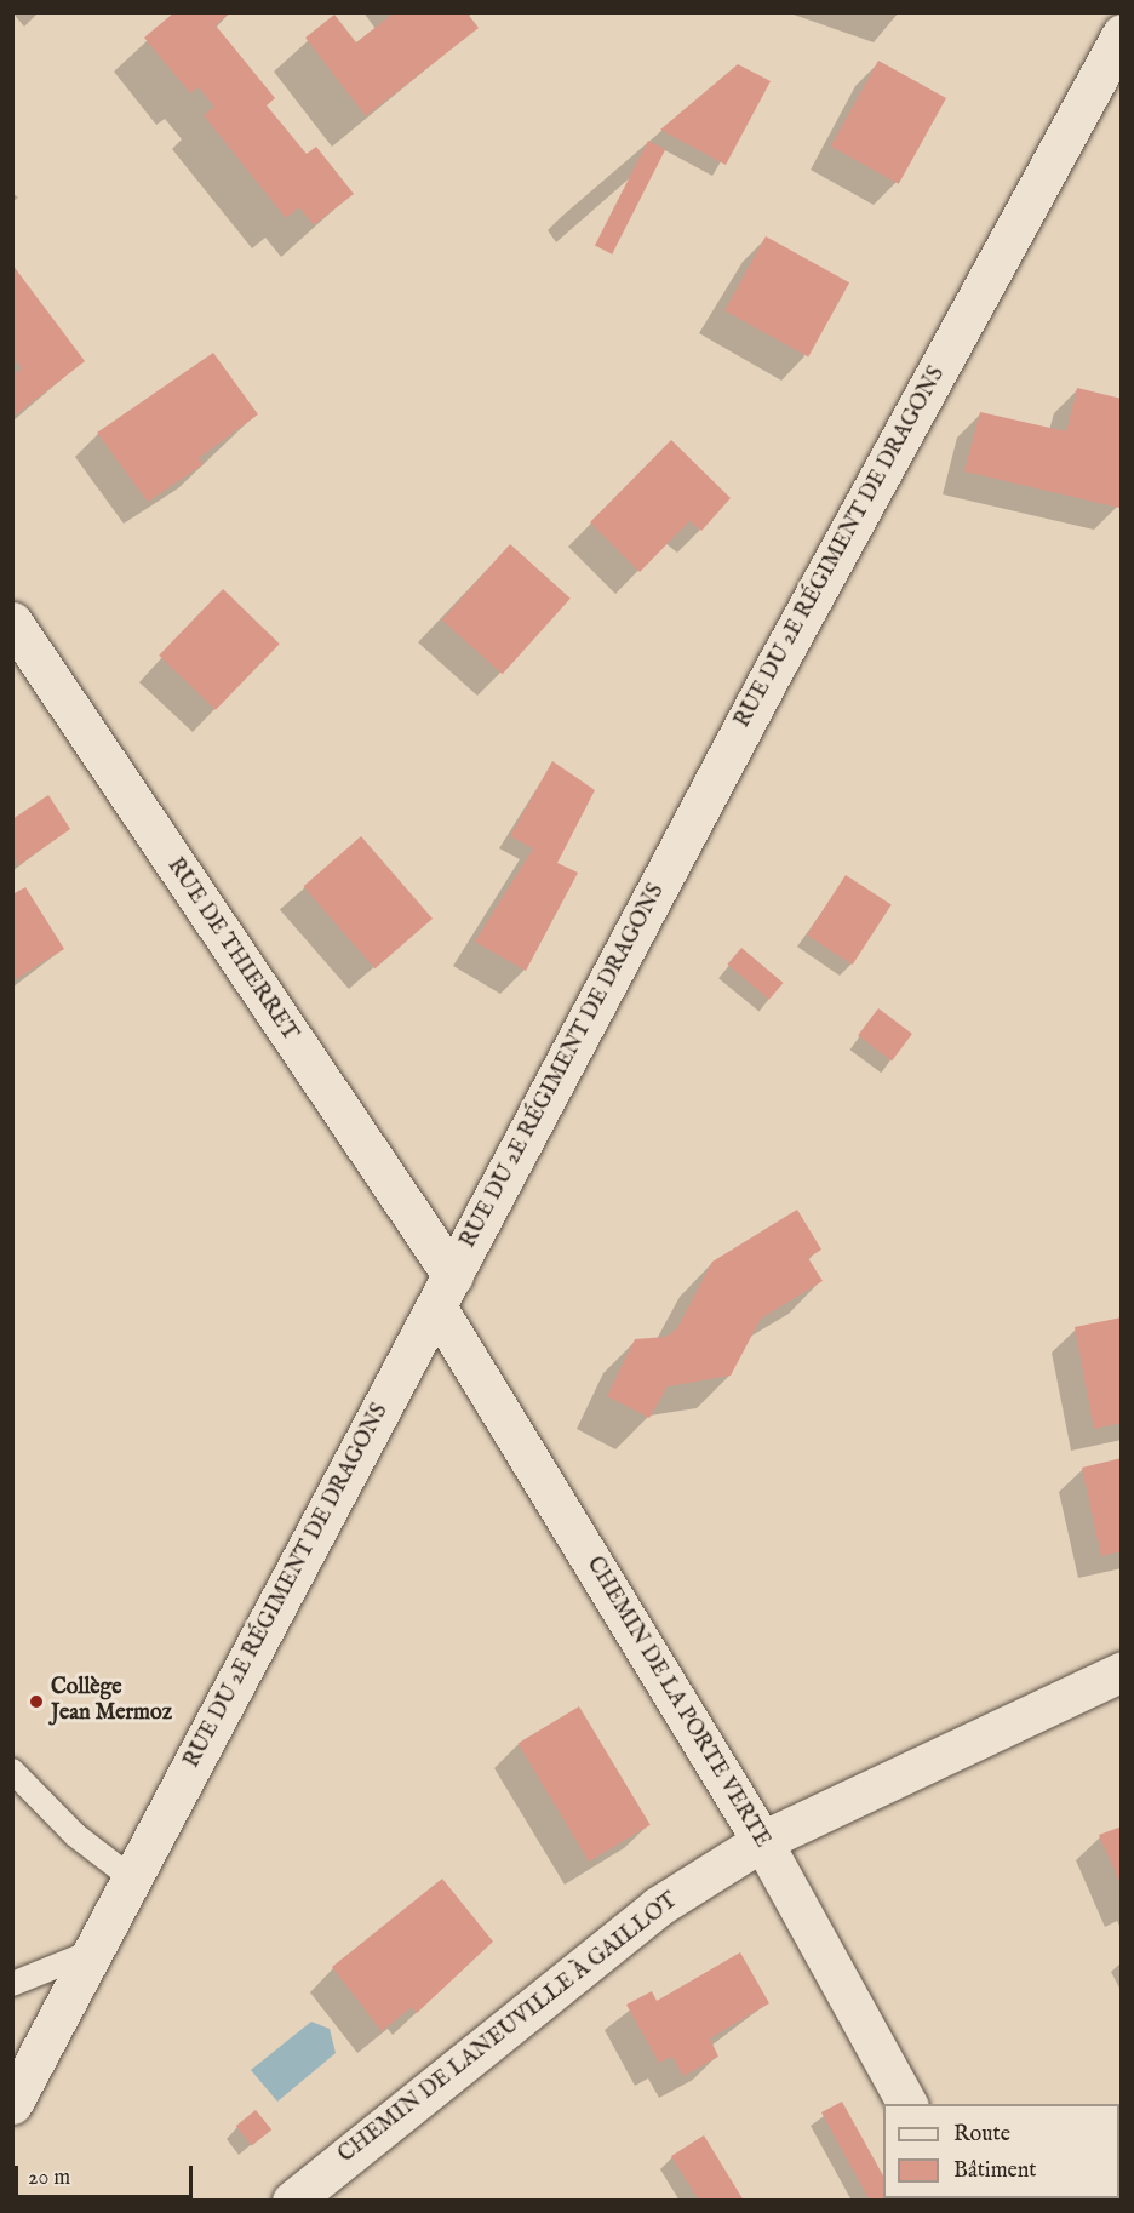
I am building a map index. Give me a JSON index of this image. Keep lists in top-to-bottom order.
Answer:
{
  "streets": {
    "street": [
      "RUE DU 2E RÉGIMENT DE DRAGONS",
      "RUE DE THIERRET",
      "CHEMIN DE LA PORTE VERTE",
      "CHEMIN DE LANEUVILLE À GAILLOT"
    ]
  },
  "crossings": [
    ["RUE DU 2E RÉGIMENT DE DRAGONS", "RUE DE THIERRET"],
    ["RUE DU 2E RÉGIMENT DE DRAGONS", "CHEMIN DE LA PORTE VERTE"],
    ["RUE DE THIERRET", "CHEMIN DE LA PORTE VERTE"],
    ["CHEMIN DE LA PORTE VERTE", "CHEMIN DE LANEUVILLE À GAILLOT"]
  ],
  "places": ["Collège Jean Mermoz"],
  "legend": ["Route", "Bâtiment"],
  "scale_bar": "20 m"
}
